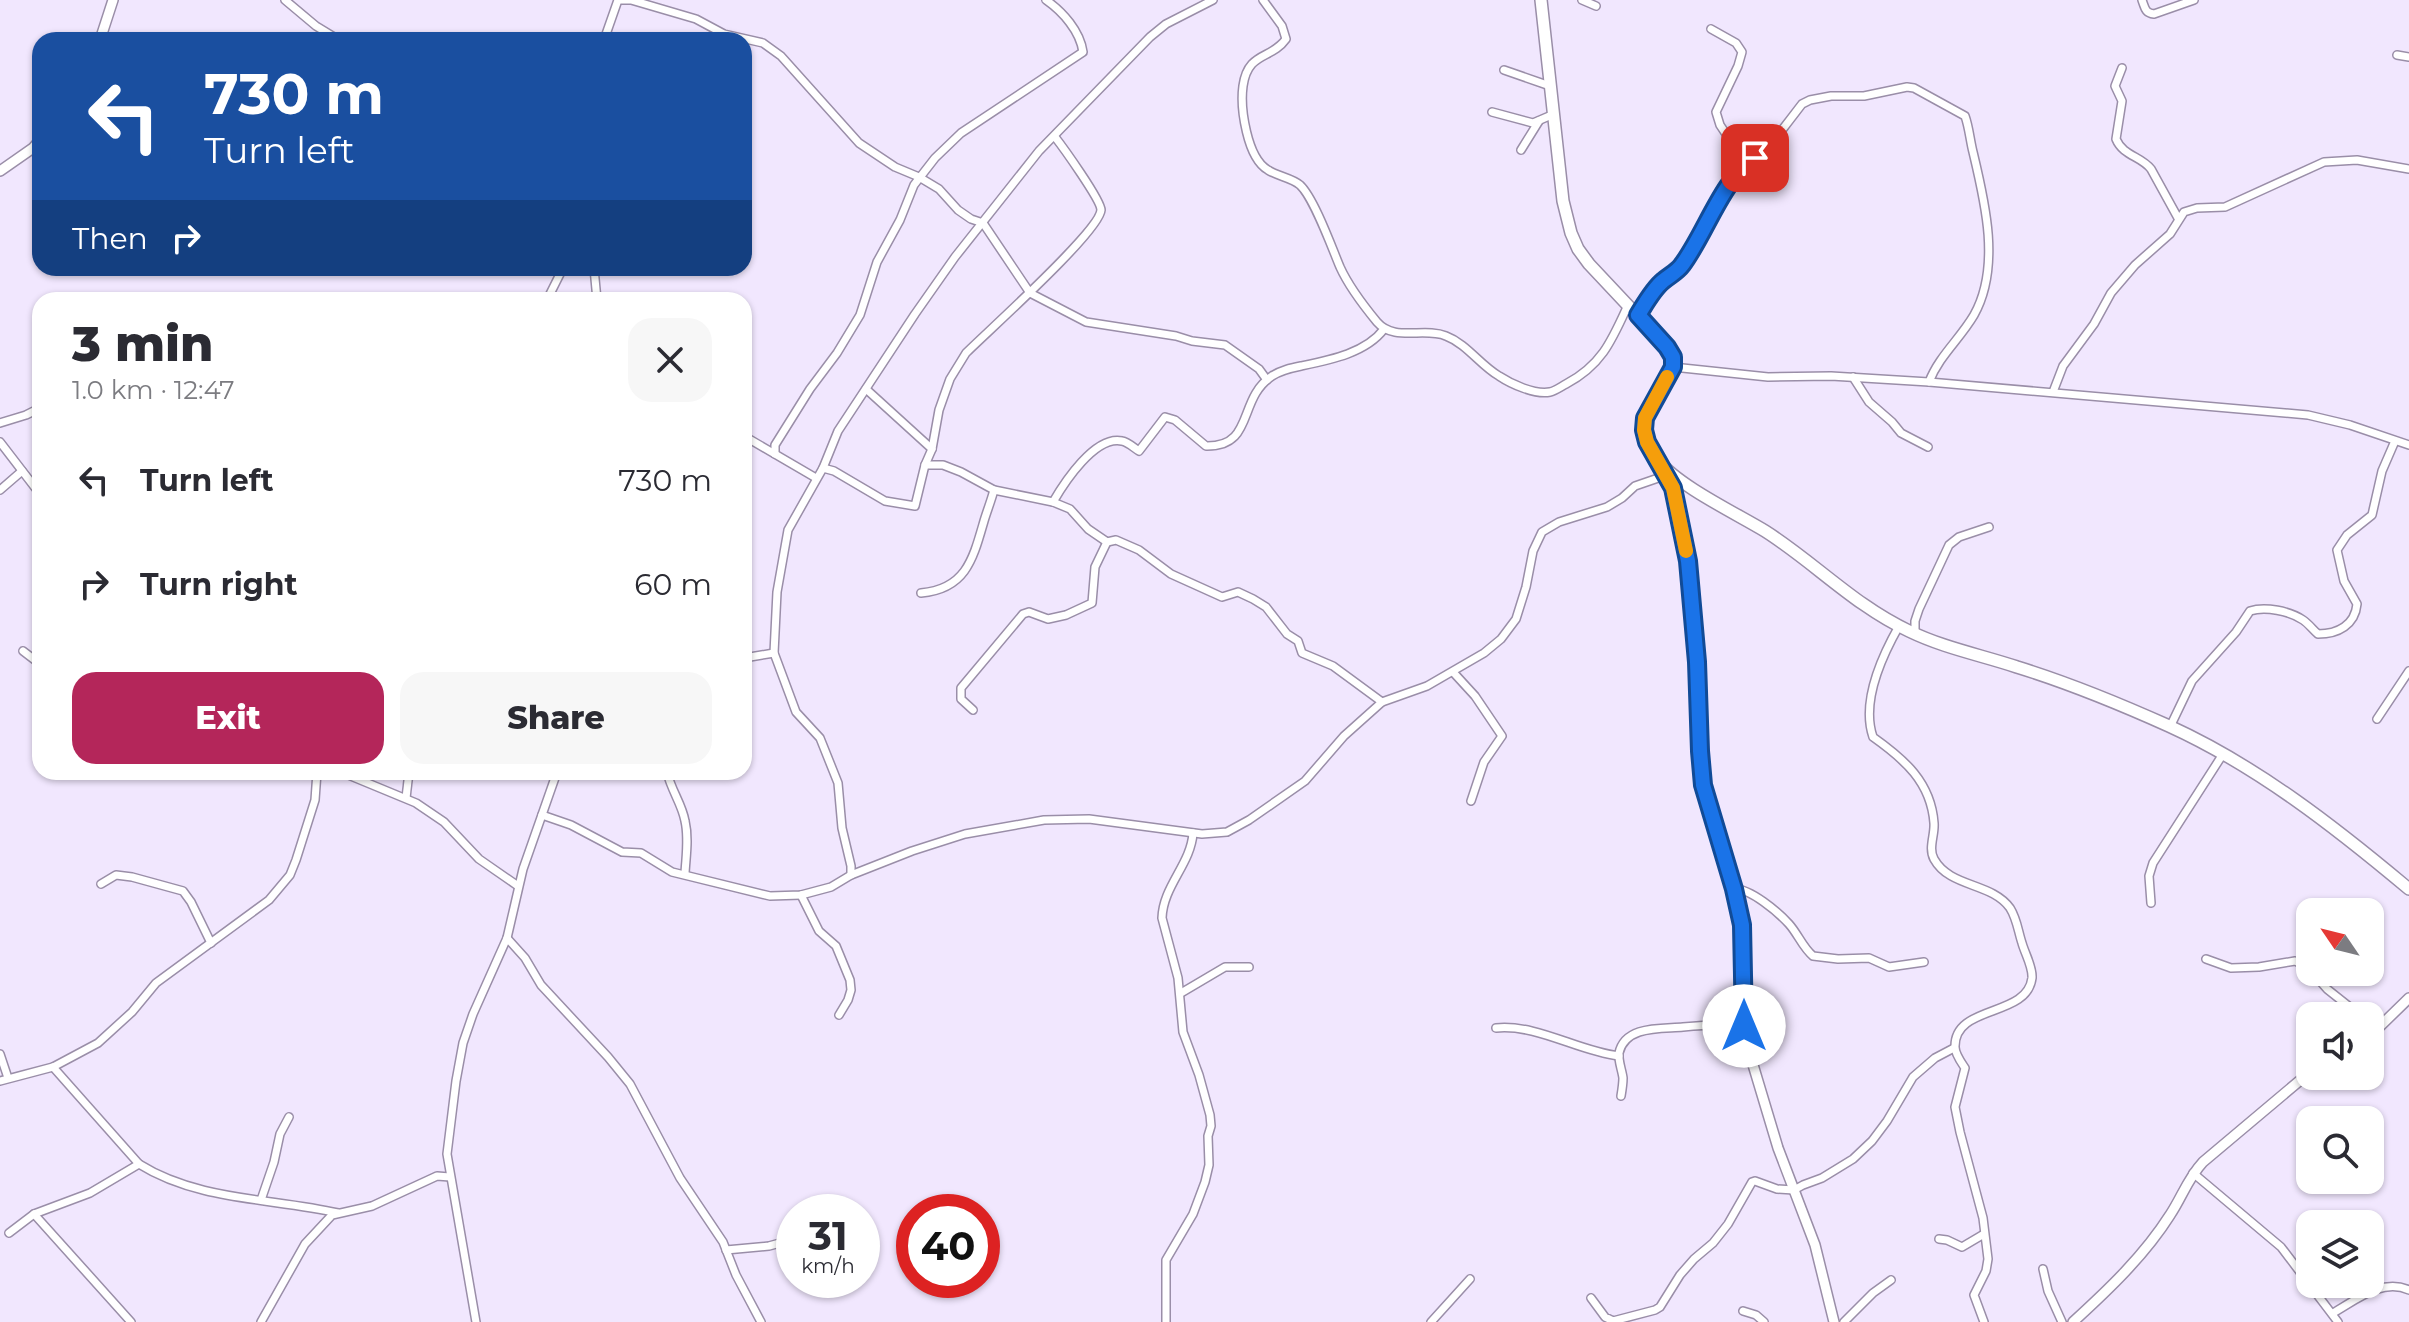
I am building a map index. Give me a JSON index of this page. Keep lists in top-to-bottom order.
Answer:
{
  "north": "top left",
  "page": {
    "turn": ["730 m", "Turn left"],
    "then": "Then",
    "heading": ["3 min", "1.0 km · 12:47"],
    "list": [
      {
        "name": "Turn left",
        "value": "730 m"
      },
      {
        "name": "Turn right",
        "value": "60 m"
      }
    ],
    "buttons": ["Exit", "Share"],
    "speed": "31 km/h",
    "limit": "40"
  }
}
